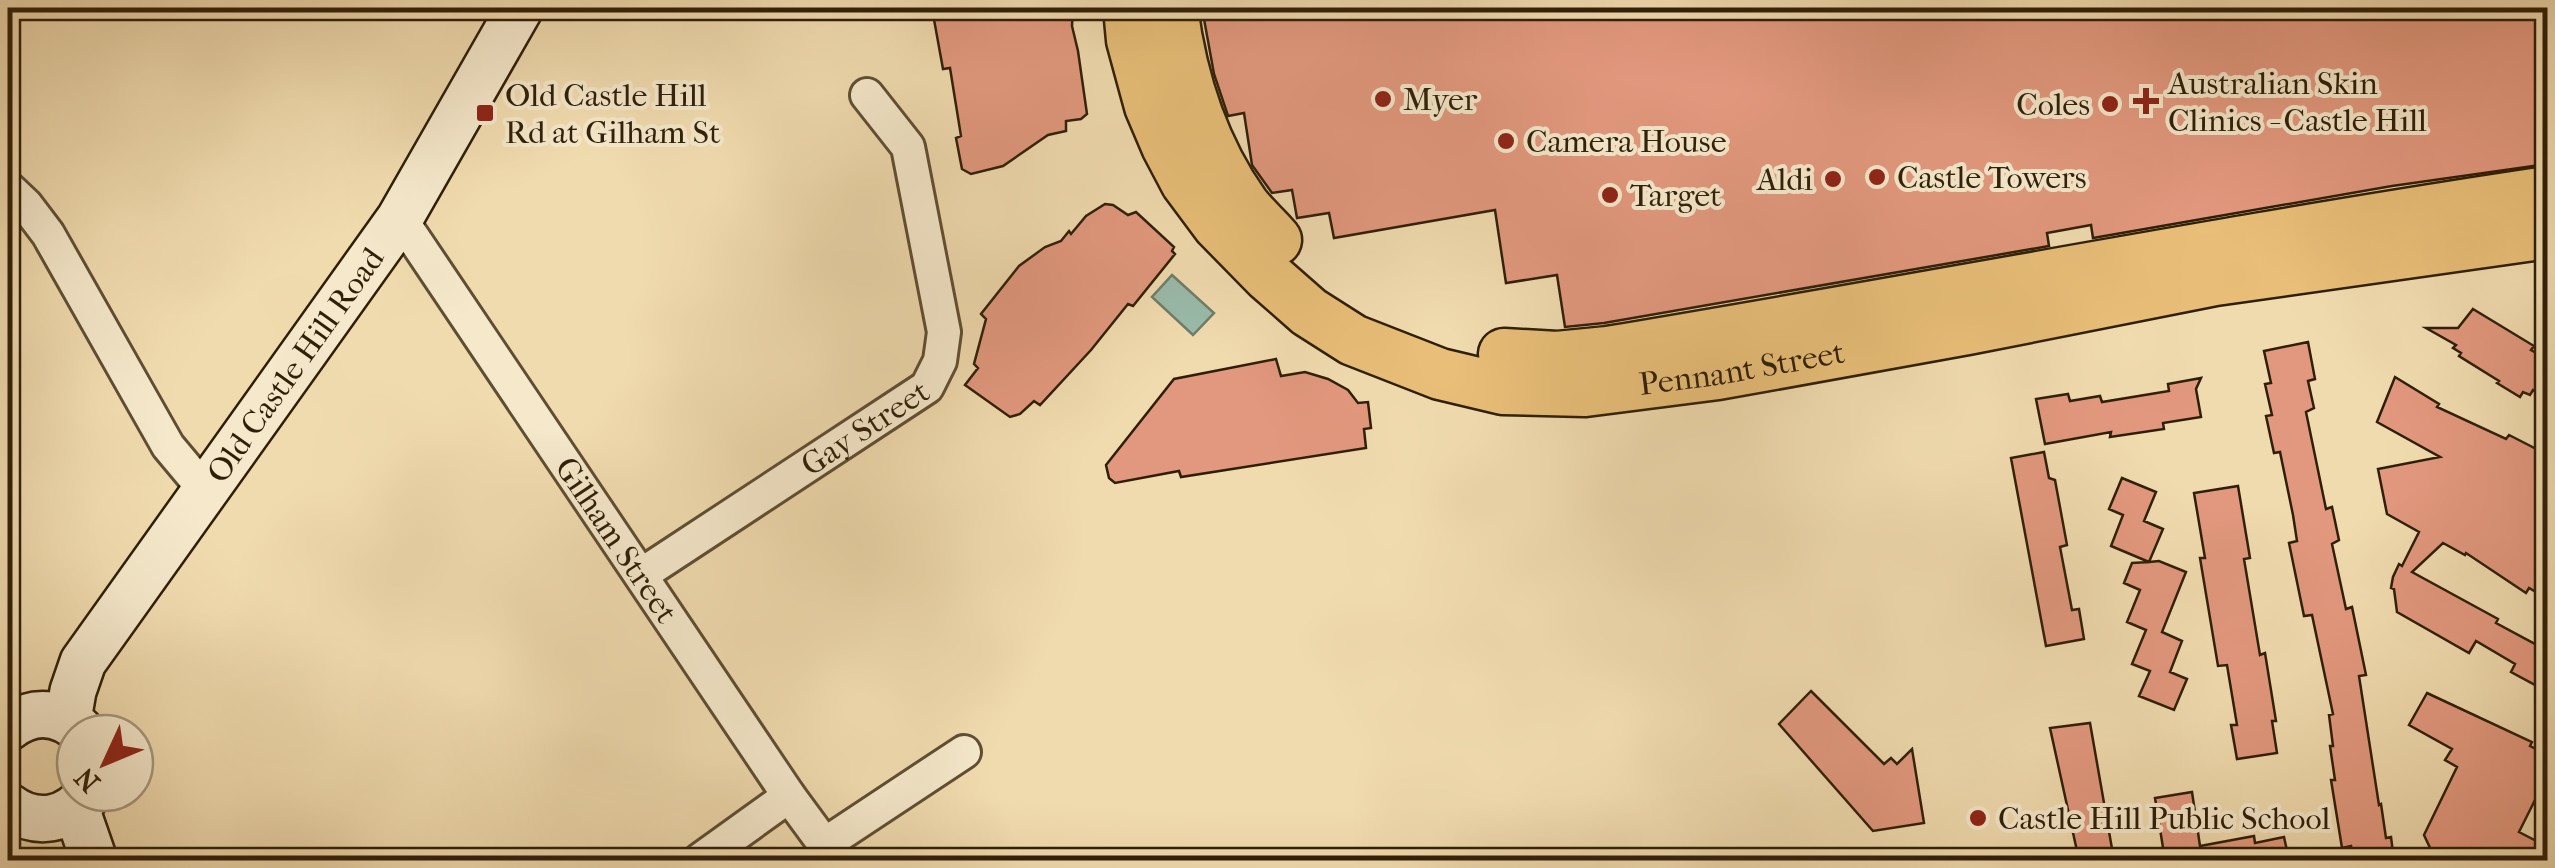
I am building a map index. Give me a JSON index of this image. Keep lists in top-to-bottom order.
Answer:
{
  "streets": {
    "main road": ["Pennant Street"],
    "street": ["Old Castle Hill Road", "Gay Street", "Gilham Street"]
  },
  "crossings": [
    ["Old Castle Hill Road", "Gilham Street"],
    ["Gay Street", "Gilham Street"]
  ],
  "places": {
    "other": [
      "Myer",
      "Coles",
      "Camera House",
      "Castle Towers",
      "Aldi",
      "Target",
      "Castle Hill Public School"
    ],
    "health": ["Australian Skin Clinics - Castle Hill"],
    "transit": ["Old Castle Hill Rd at Gilham St"]
  },
  "north": "bottom left"
}
